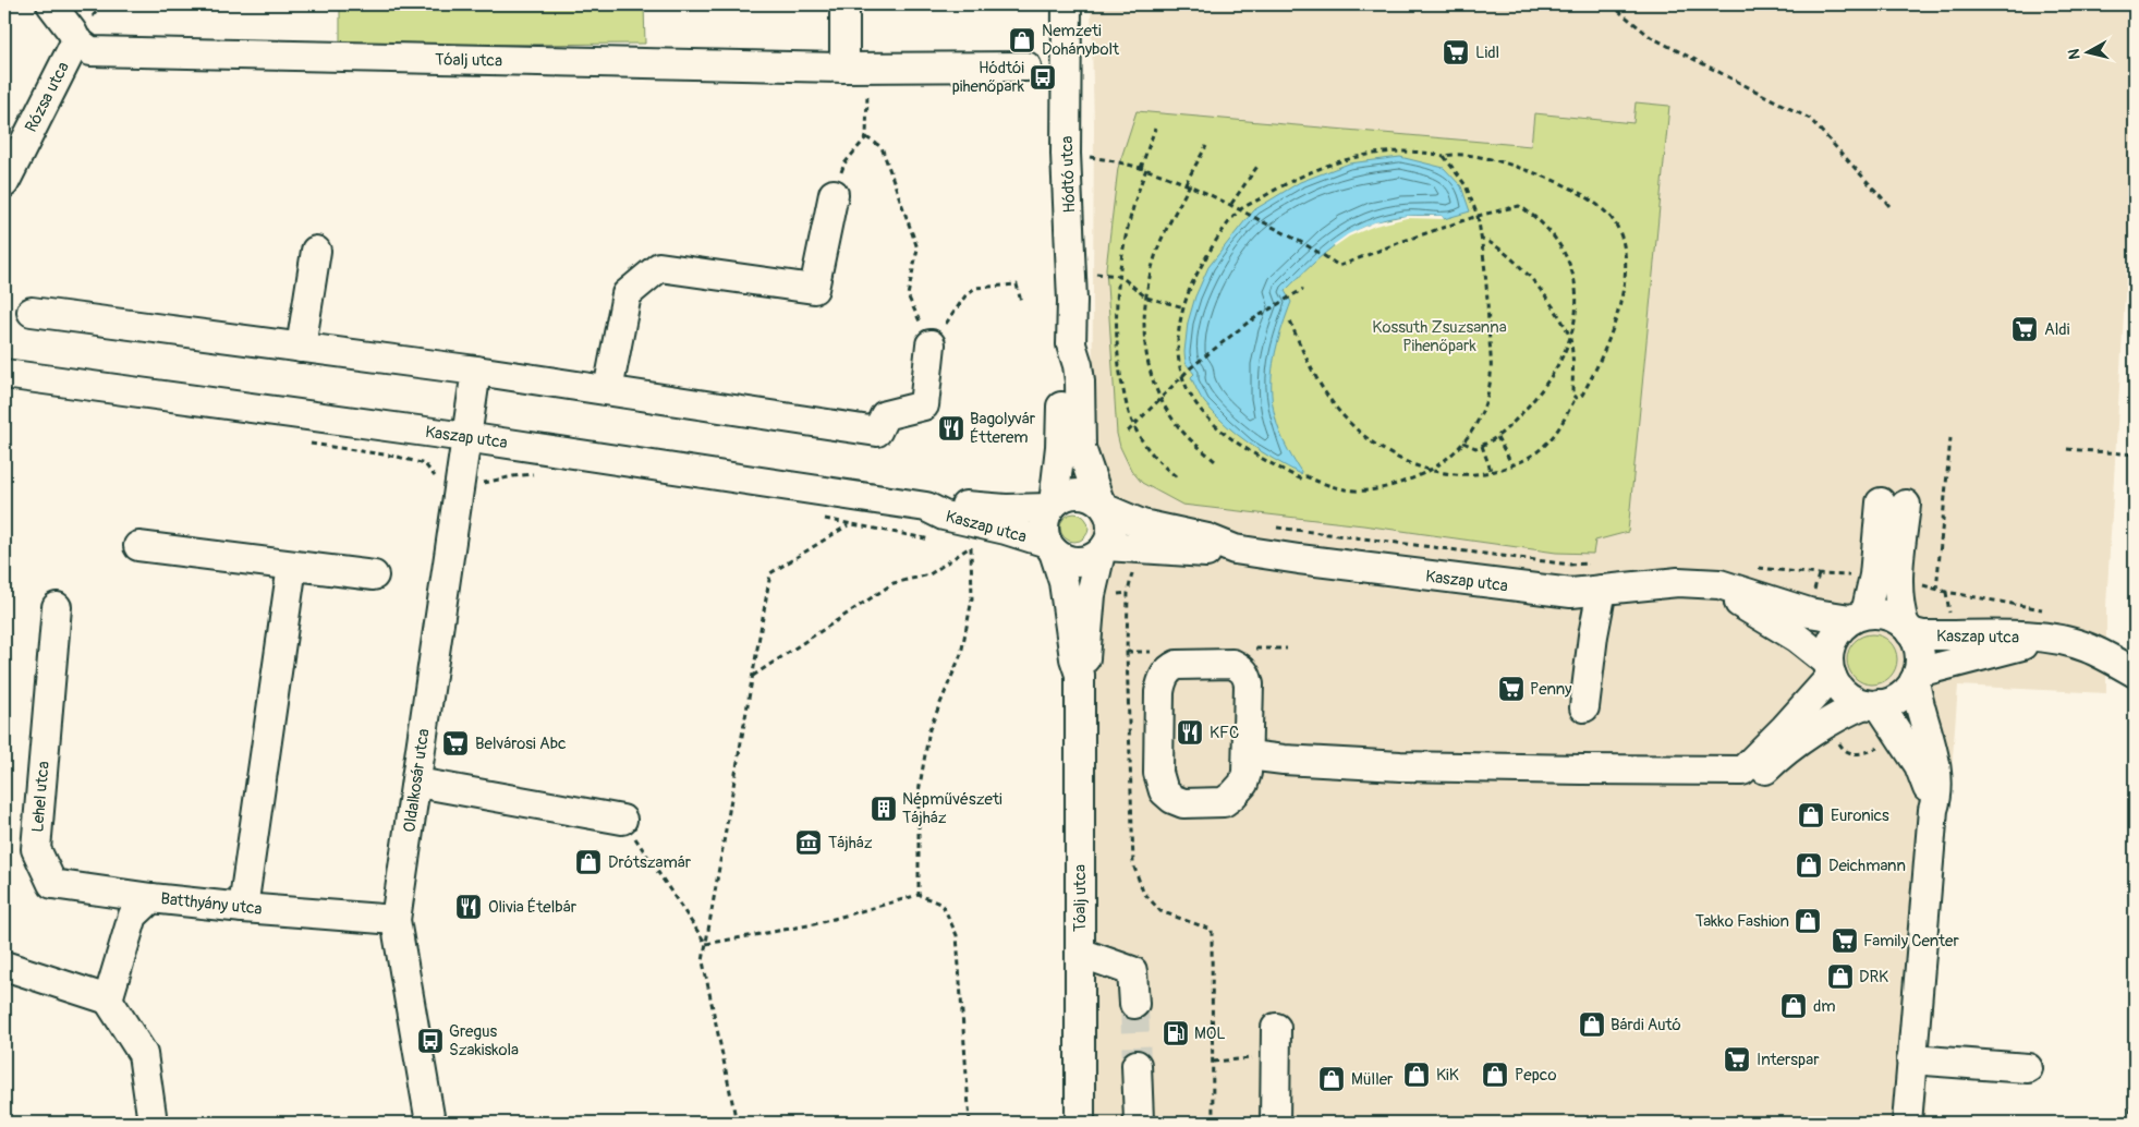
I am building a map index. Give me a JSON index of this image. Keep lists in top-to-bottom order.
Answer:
{
  "streets": {
    "street": [
      "Tóalj utca",
      "Rózsa utca",
      "Hódtó utca",
      "Kaszap utca",
      "Oldalkosár utca",
      "Lehel utca",
      "Batthyány utca"
    ]
  },
  "crossings": [
    ["Tóalj utca", "Rózsa utca"],
    ["Tóalj utca", "Hódtó utca"],
    ["Tóalj utca", "Kaszap utca"],
    ["Hódtó utca", "Kaszap utca"],
    ["Kaszap utca", "Oldalkosár utca"],
    ["Oldalkosár utca", "Batthyány utca"],
    ["Lehel utca", "Batthyány utca"]
  ],
  "parks": ["Kossuth Zsuzsanna Pihenőpark"],
  "places": {
    "shop": [
      "Nemzeti Dohánybolt",
      "Euronics",
      "Drótszamár",
      "Deichmann",
      "Takko Fashion",
      "DRK",
      "dm",
      "Bárdi Autó",
      "KiK",
      "Pepco",
      "Müller"
    ],
    "supermarket": [
      "Lidl",
      "Aldi",
      "Penny",
      "Belvárosi Abc",
      "Family Center",
      "Interspar"
    ],
    "bus stop": ["Hódtói pihenőpark", "Gregus Szakiskola"],
    "restaurant": ["Bagolyvár Étterem", "KFC", "Olivia Ételbár"],
    "building": ["Népművészeti Tájház"],
    "museum": ["Tájház"],
    "fuel station": ["MOL"]
  },
  "north": "left"
}
